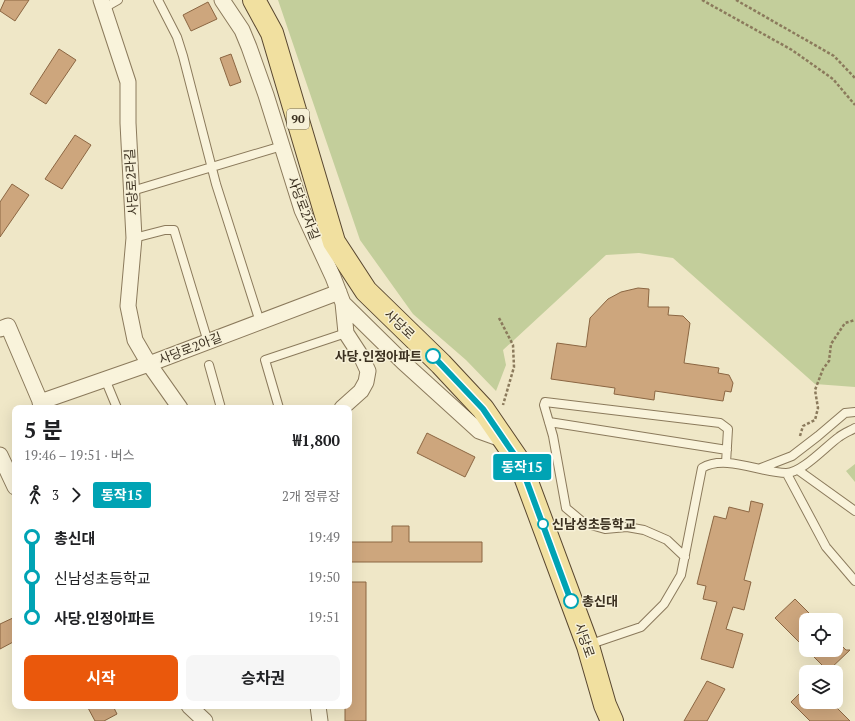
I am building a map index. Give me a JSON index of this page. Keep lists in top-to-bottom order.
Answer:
{
  "streets": {
    "main road": ["90", "사당로"],
    "street": ["사당로2라길", "사당로2자길", "사당로2아길"]
  },
  "crossings": [
    ["사당로2라길", "사당로2아길"],
    ["사당로2자길", "사당로2아길"]
  ],
  "places": ["사당.인정아파트", "신남성초등학교", "총신대"],
  "lines": ["bus line 동작15"],
  "page": {
    "on_map": "동작15",
    "heading": ["5 분", "19:46 – 19:51 · 버스", "₩1,800"],
    "legs": ["3", "동작15", "2개 정류장"],
    "list": [
      {
        "name": "총신대",
        "value": "19:49"
      },
      {
        "name": "신남성초등학교",
        "value": "19:50"
      },
      {
        "name": "사당.인정아파트",
        "value": "19:51"
      }
    ],
    "buttons": ["시작", "승차권"]
  }
}
